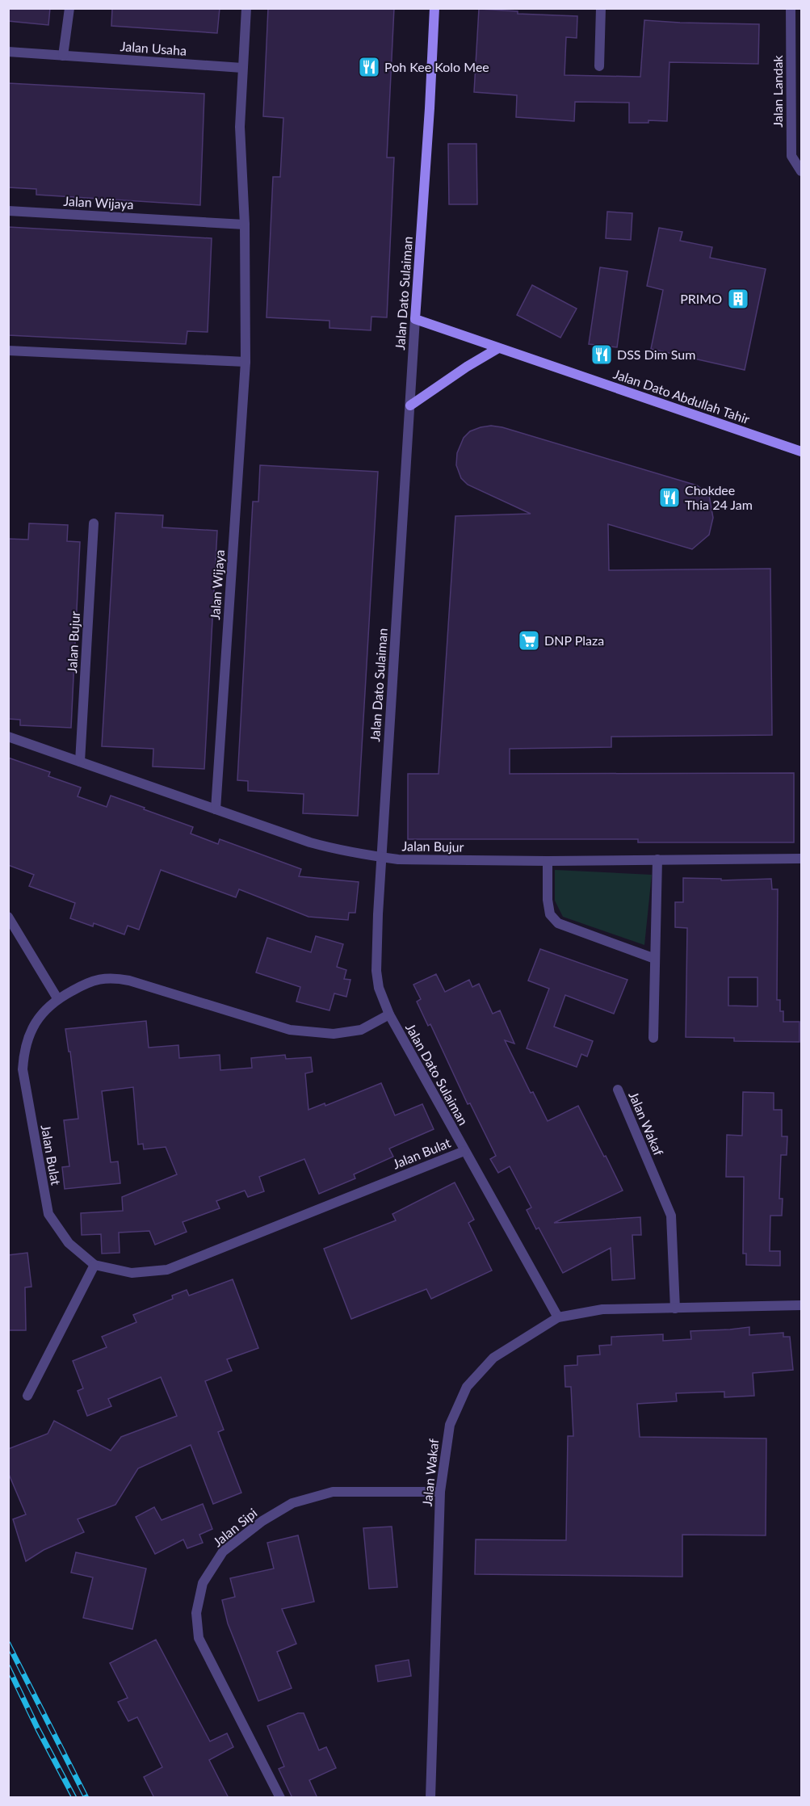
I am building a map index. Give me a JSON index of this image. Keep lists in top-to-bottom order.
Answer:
{
  "streets": {
    "street": [
      "Jalan Usaha",
      "Jalan Landak",
      "Jalan Wijaya",
      "Jalan Dato Sulaiman",
      "Jalan Dato Abdullah Tahir",
      "Jalan Bujur",
      "Jalan Wakaf",
      "Jalan Bulat",
      "Jalan Sipi"
    ]
  },
  "crossings": [
    ["Jalan Usaha", "Jalan Wijaya"],
    ["Jalan Wijaya", "Jalan Bujur"],
    ["Jalan Dato Sulaiman", "Jalan Dato Abdullah Tahir"],
    ["Jalan Dato Sulaiman", "Jalan Bujur"],
    ["Jalan Dato Sulaiman", "Jalan Wakaf"],
    ["Jalan Dato Sulaiman", "Jalan Bulat"],
    ["Jalan Wakaf", "Jalan Sipi"]
  ],
  "places": {
    "restaurant": ["Poh Kee Kolo Mee", "DSS Dim Sum", "Chokdee Thia 24 Jam"],
    "building": ["PRIMO"],
    "supermarket": ["DNP Plaza"]
  }
}
